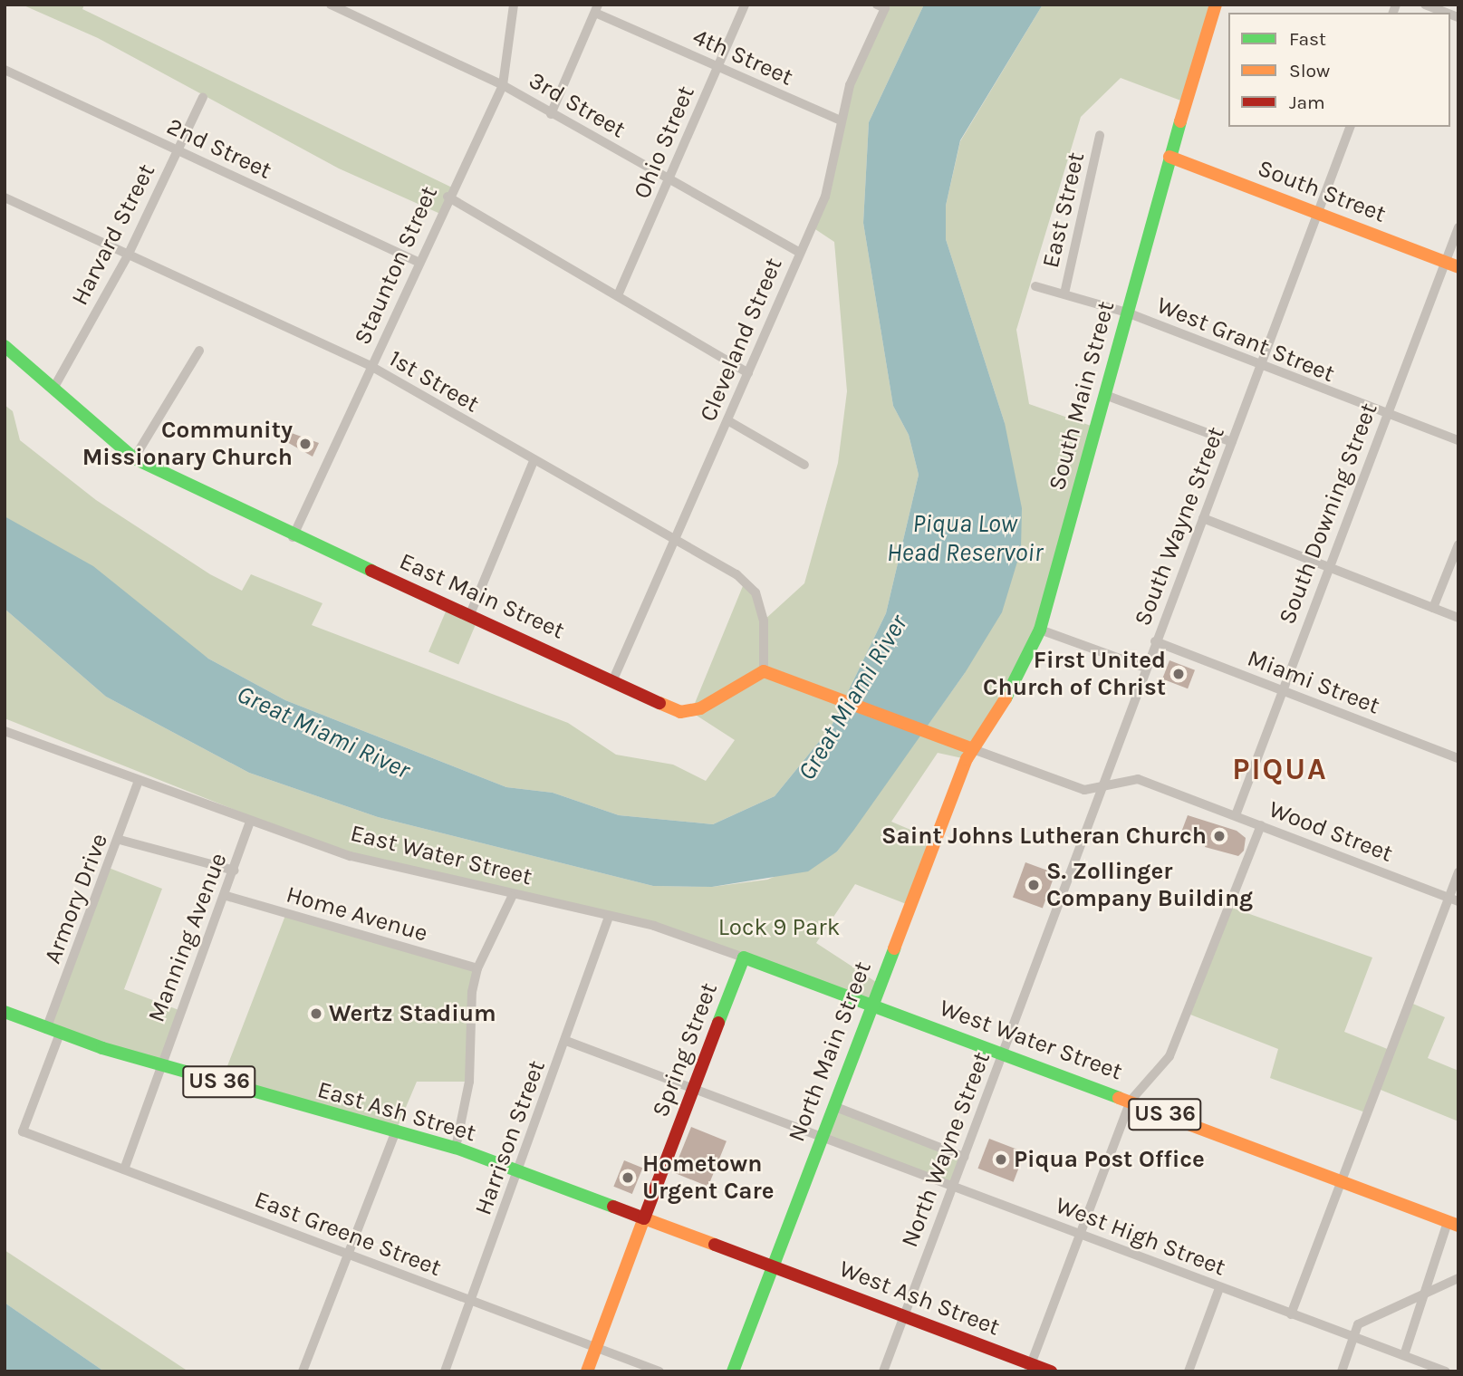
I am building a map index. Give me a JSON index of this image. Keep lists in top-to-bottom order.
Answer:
{
  "streets": {
    "main road": [
      "South Street",
      "South Main Street",
      "East Main Street",
      "East Water Street",
      "West Water Street",
      "Spring Street",
      "North Main Street",
      "US 36",
      "East Ash Street",
      "West Ash Street"
    ],
    "street": [
      "4th Street",
      "3rd Street",
      "Ohio Street",
      "2nd Street",
      "East Street",
      "Harvard Street",
      "Staunton Street",
      "Cleveland Street",
      "West Grant Street",
      "1st Street",
      "South Downing Street",
      "South Wayne Street",
      "Miami Street",
      "Wood Street",
      "Armory Drive",
      "Home Avenue",
      "Manning Avenue",
      "Harrison Street",
      "North Wayne Street",
      "East Greene Street",
      "West High Street"
    ]
  },
  "crossings": [
    ["4th Street", "Ohio Street"],
    ["4th Street", "Cleveland Street"],
    ["3rd Street", "Ohio Street"],
    ["3rd Street", "Staunton Street"],
    ["3rd Street", "Cleveland Street"],
    ["2nd Street", "Harvard Street"],
    ["2nd Street", "Staunton Street"],
    ["South Street", "South Main Street"],
    ["South Street", "South Downing Street"],
    ["South Street", "South Wayne Street"],
    ["East Street", "West Grant Street"],
    ["Harvard Street", "1st Street"],
    ["Harvard Street", "East Main Street"],
    ["Staunton Street", "1st Street"],
    ["Staunton Street", "East Main Street"],
    ["Cleveland Street", "1st Street"],
    ["Cleveland Street", "East Main Street"],
    ["West Grant Street", "South Main Street"],
    ["West Grant Street", "South Downing Street"],
    ["West Grant Street", "South Wayne Street"],
    ["1st Street", "East Main Street"],
    ["South Main Street", "Wood Street"],
    ["South Main Street", "North Main Street"],
    ["South Downing Street", "Miami Street"],
    ["South Downing Street", "Wood Street"],
    ["South Wayne Street", "Miami Street"],
    ["South Wayne Street", "Wood Street"],
    ["South Wayne Street", "North Wayne Street"],
    ["East Water Street", "Armory Drive"],
    ["East Water Street", "Manning Avenue"],
    ["East Water Street", "West Water Street"],
    ["East Water Street", "Spring Street"],
    ["East Water Street", "North Main Street"],
    ["East Water Street", "Harrison Street"],
    ["Armory Drive", "East Ash Street"],
    ["Home Avenue", "Manning Avenue"],
    ["Manning Avenue", "East Ash Street"],
    ["Manning Avenue", "East Greene Street"],
    ["West Water Street", "North Main Street"],
    ["West Water Street", "North Wayne Street"],
    ["Spring Street", "East Ash Street"],
    ["Spring Street", "East Greene Street"],
    ["Spring Street", "West High Street"],
    ["North Main Street", "East Ash Street"],
    ["North Main Street", "West High Street"],
    ["North Main Street", "West Ash Street"],
    ["East Ash Street", "Harrison Street"],
    ["East Ash Street", "East Greene Street"],
    ["East Ash Street", "West Ash Street"],
    ["Harrison Street", "East Greene Street"],
    ["Harrison Street", "West High Street"],
    ["North Wayne Street", "West High Street"],
    ["North Wayne Street", "West Ash Street"]
  ],
  "districts": ["PIQUA"],
  "water": ["Piqua Low Head Reservoir", "Great Miami River"],
  "parks": ["Lock 9 Park"],
  "places": [
    "Community Missionary Church",
    "First United Church of Christ",
    "Saint Johns Lutheran Church",
    "S. Zollinger Company Building",
    "Wertz Stadium",
    "Piqua Post Office",
    "Hometown Urgent Care"
  ],
  "legend": ["Fast", "Slow", "Jam"]
}
